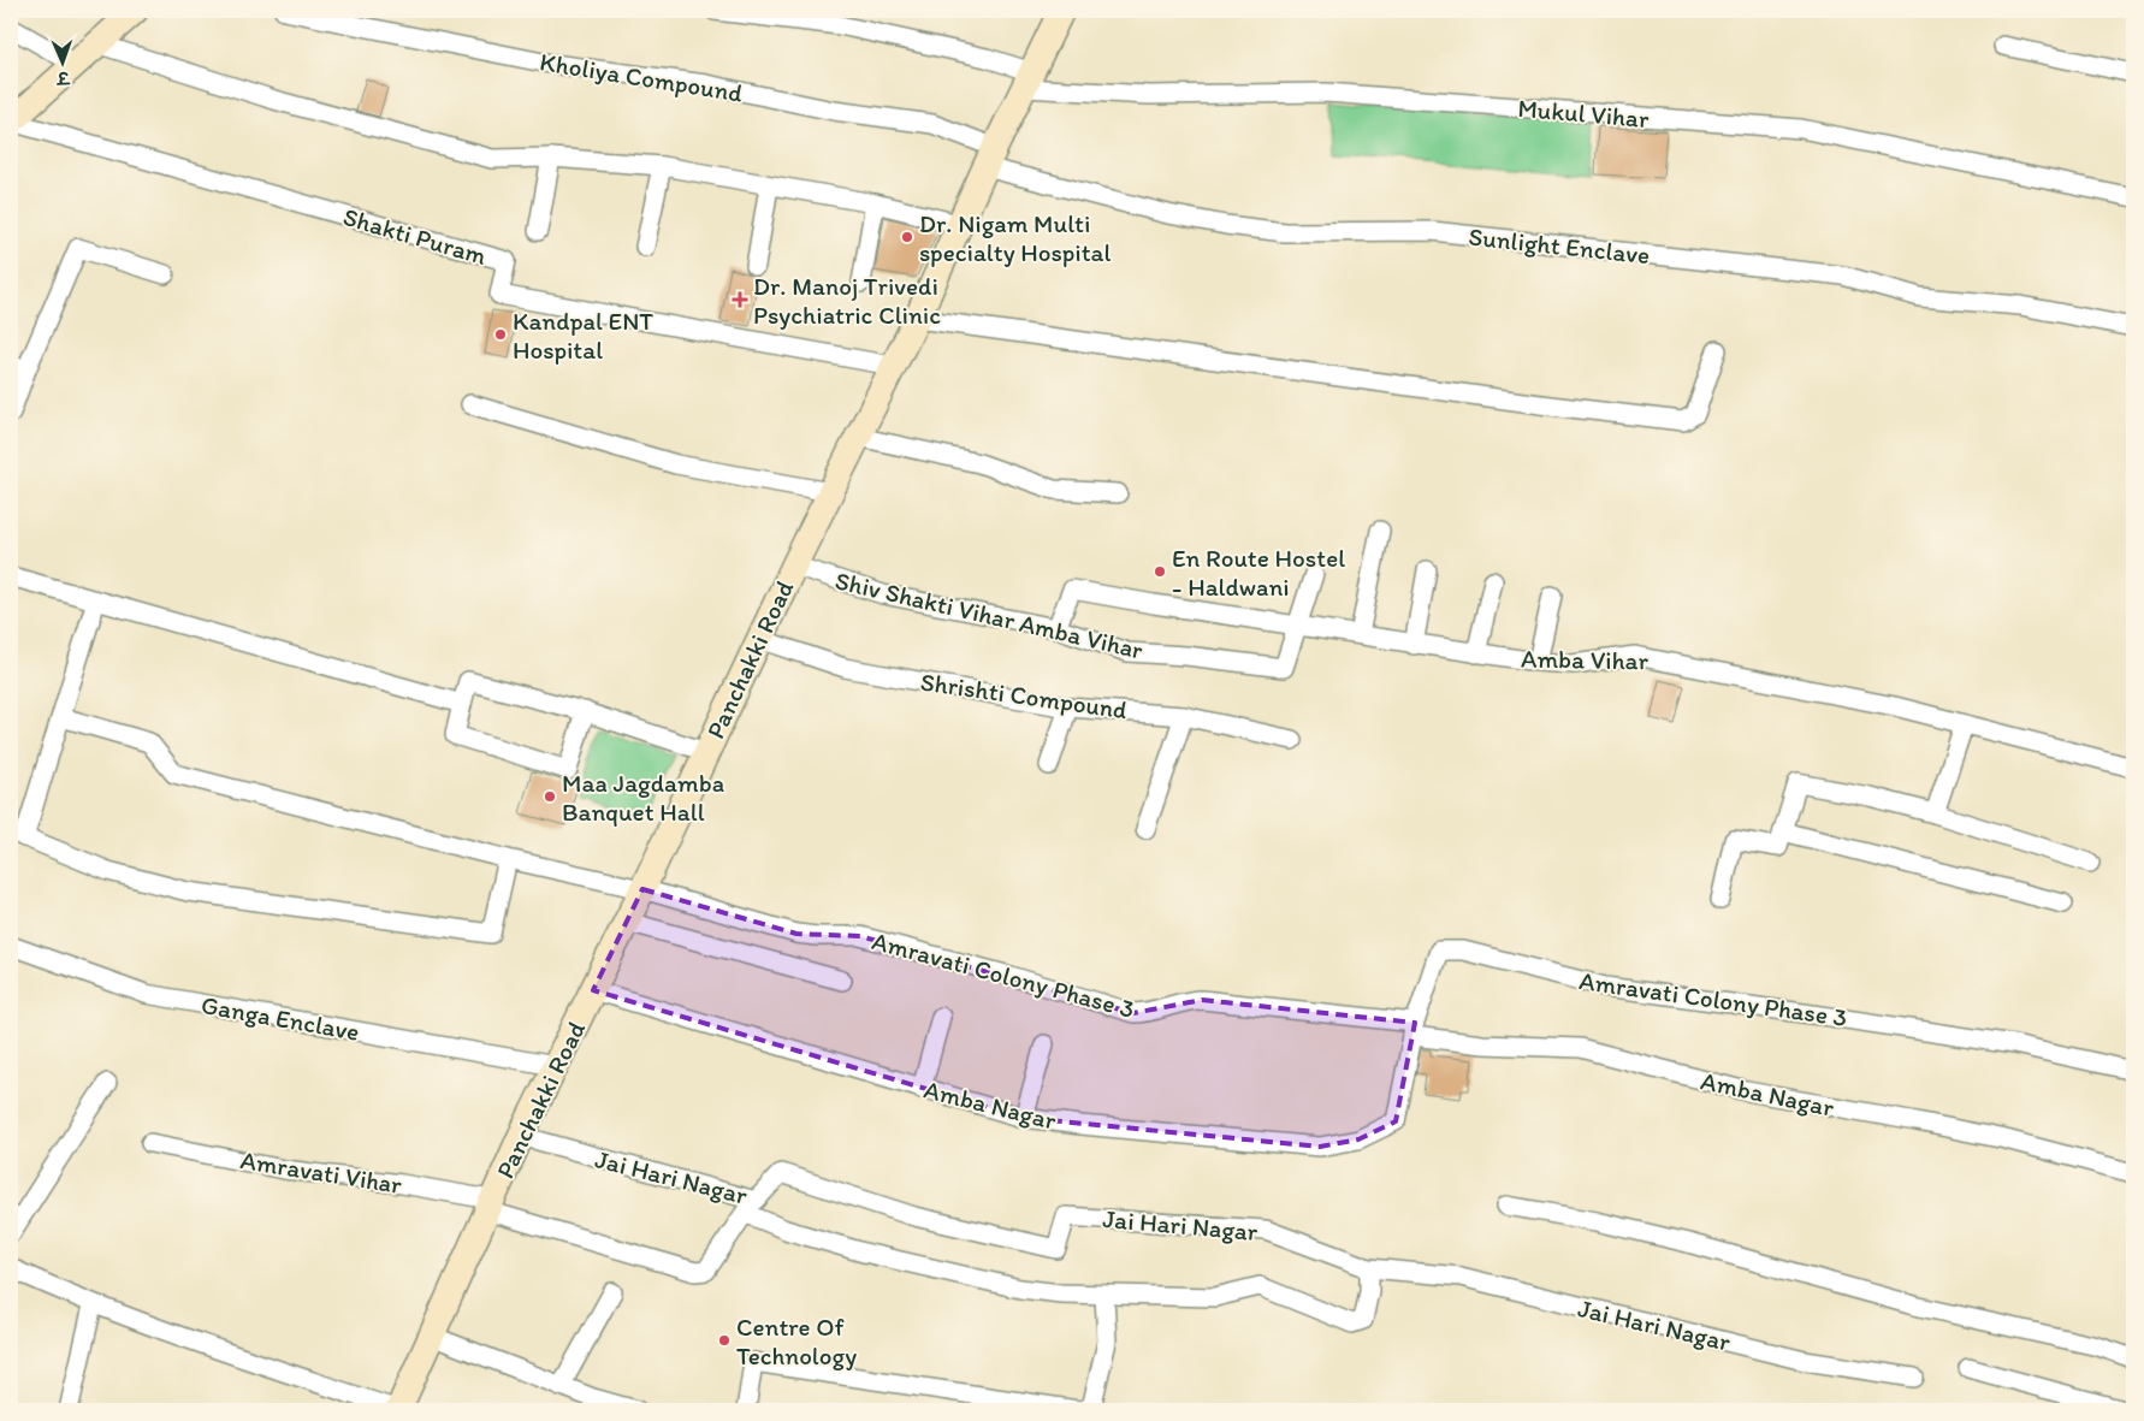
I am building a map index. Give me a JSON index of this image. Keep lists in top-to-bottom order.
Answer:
{
  "streets": {
    "main road": ["Panchakki Road"],
    "street": [
      "Kholiya Compound",
      "Mukul Vihar",
      "Shakti Puram",
      "Sunlight Enclave",
      "Shiv Shakti Vihar Amba Vihar",
      "Amba Vihar",
      "Shrishti Compound",
      "Amravati Colony Phase 3",
      "Ganga Enclave",
      "Amba Nagar",
      "Amravati Vihar",
      "Jai Hari Nagar"
    ]
  },
  "crossings": [
    ["Kholiya Compound", "Sunlight Enclave"],
    ["Kholiya Compound", "Panchakki Road"],
    ["Mukul Vihar", "Panchakki Road"],
    ["Shakti Puram", "Panchakki Road"],
    ["Sunlight Enclave", "Panchakki Road"],
    ["Shiv Shakti Vihar Amba Vihar", "Panchakki Road"],
    ["Shiv Shakti Vihar Amba Vihar", "Amba Vihar"],
    ["Panchakki Road", "Shrishti Compound"],
    ["Panchakki Road", "Amravati Colony Phase 3"],
    ["Panchakki Road", "Ganga Enclave"],
    ["Panchakki Road", "Amba Nagar"],
    ["Panchakki Road", "Amravati Vihar"],
    ["Panchakki Road", "Jai Hari Nagar"],
    ["Amravati Colony Phase 3", "Amba Nagar"],
    ["Amravati Vihar", "Jai Hari Nagar"]
  ],
  "places": {
    "other": [
      "Dr. Nigam Multi specialty Hospital",
      "Kandpal ENT Hospital",
      "En Route Hostel - Haldwani",
      "Maa Jagdamba Banquet Hall",
      "Centre Of Technology"
    ],
    "health": ["Dr. Manoj Trivedi Psychiatric Clinic"]
  },
  "north": "bottom"
}
